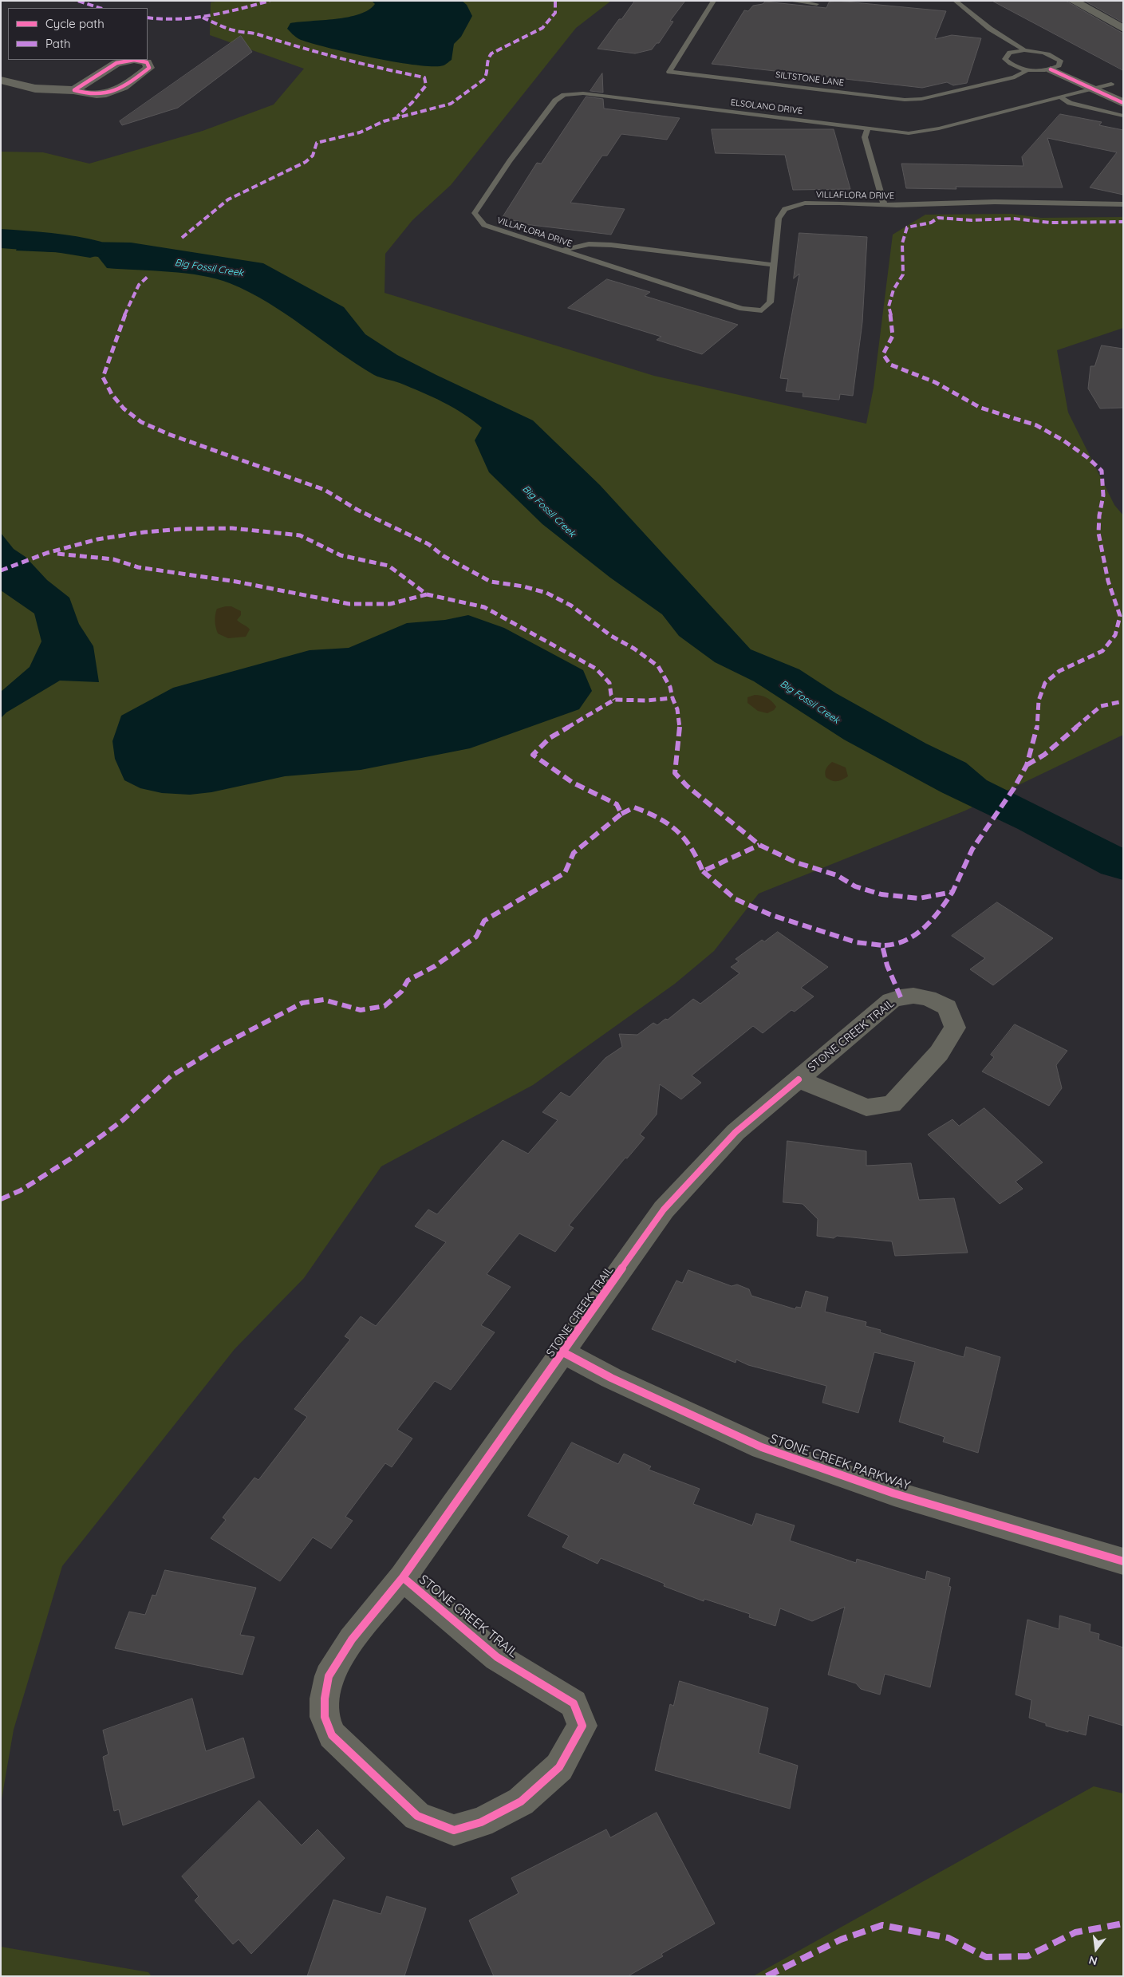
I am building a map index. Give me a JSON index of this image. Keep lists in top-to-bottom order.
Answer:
{
  "streets": {
    "street": ["STONE CREEK TRAIL", "STONE CREEK PARKWAY"],
    "lane": ["SILTSTONE LANE", "ELSOLANO DRIVE", "VILLAFLORA DRIVE"]
  },
  "crossings": [
    ["ELSOLANO DRIVE", "VILLAFLORA DRIVE"],
    ["STONE CREEK TRAIL", "STONE CREEK PARKWAY"]
  ],
  "water": ["Big Fossil Creek"],
  "legend": ["Cycle path", "Path"],
  "north": "bottom"
}
